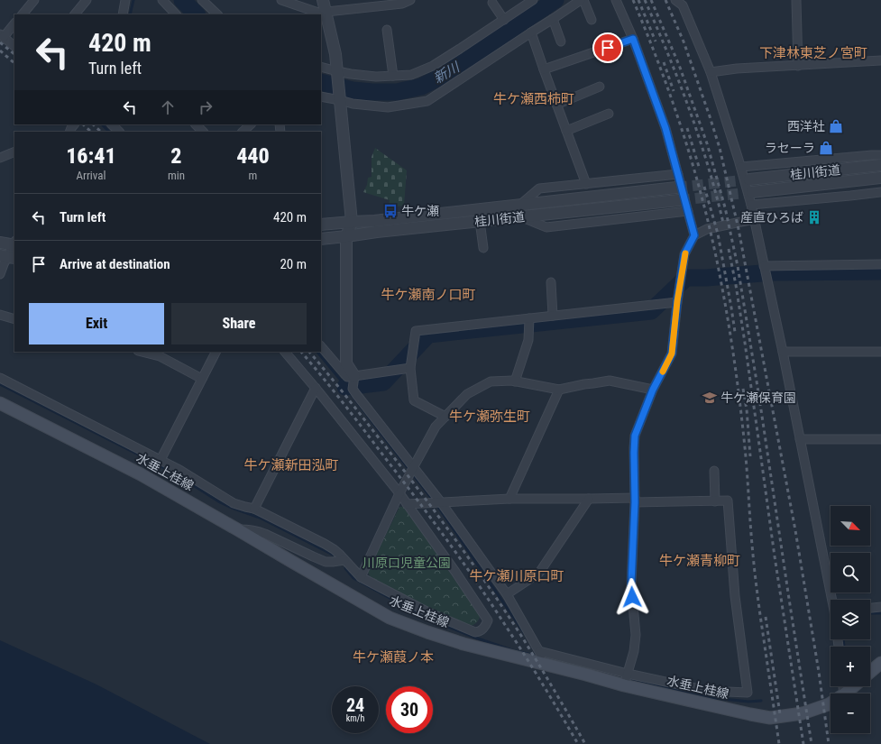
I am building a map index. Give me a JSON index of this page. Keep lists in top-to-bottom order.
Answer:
{
  "streets": {
    "main road": ["水垂上桂線"],
    "street": ["桂川街道"]
  },
  "districts": [
    "下津林東芝ノ宮町",
    "牛ケ瀬西柿町",
    "牛ケ瀬南ノ口町",
    "牛ケ瀬弥生町",
    "牛ケ瀬新田泓町",
    "牛ケ瀬青柳町",
    "牛ケ瀬川原口町",
    "牛ケ瀬葭ノ本"
  ],
  "water": ["新川"],
  "parks": ["川原口児童公園"],
  "places": {
    "shop": ["西洋社", "ラセーラ"],
    "bus stop": ["牛ケ瀬"],
    "building": ["産直ひろば"],
    "school or university": ["牛ケ瀬保育園"]
  },
  "north": "bottom right",
  "page": {
    "turn": ["420 m", "Turn left"],
    "eta": [
      "16:41",
      "Arrival",
      "2",
      "min",
      "440",
      "m"
    ],
    "list": [
      {
        "name": "Turn left",
        "value": "420 m"
      },
      {
        "name": "Arrive at destination",
        "value": "20 m"
      }
    ],
    "buttons": ["Exit", "Share"],
    "map_buttons": ["+", "−"],
    "speed": "24 km/h",
    "limit": "30"
  }
}
